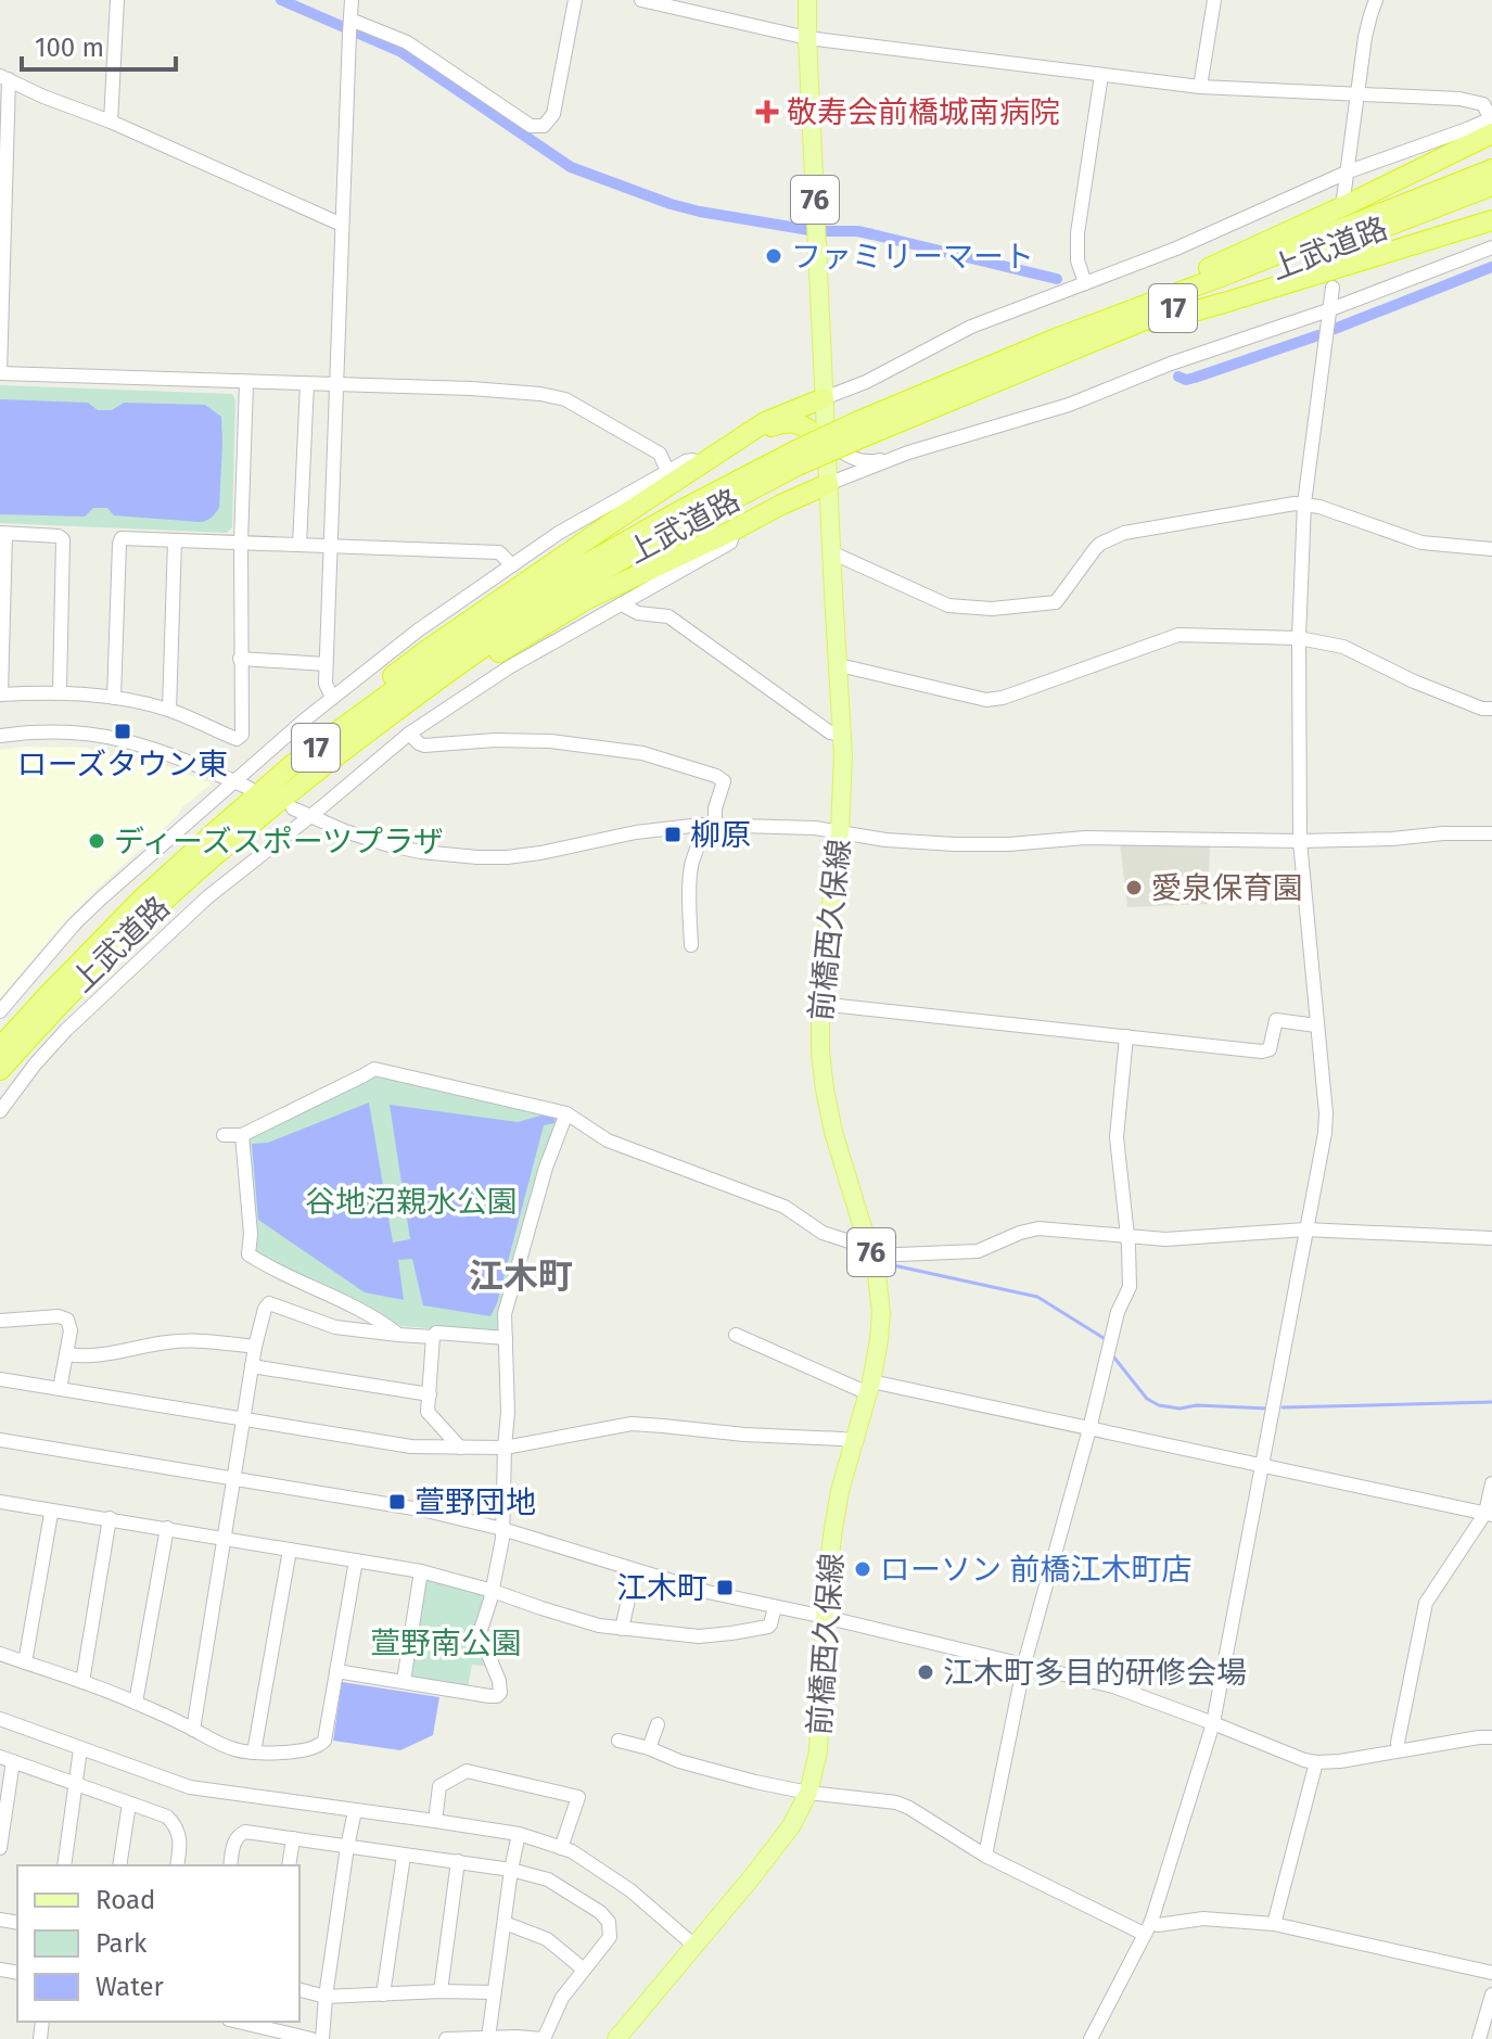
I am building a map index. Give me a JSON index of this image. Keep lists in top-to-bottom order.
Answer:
{
  "streets": {
    "highway": ["上武道路", "17"],
    "main road": ["76", "前橋西久保線"]
  },
  "crossings": [
    ["上武道路", "17"]
  ],
  "districts": ["江木町"],
  "parks": ["谷地沼親水公園", "萱野南公園"],
  "places": {
    "health": ["敬寿会前橋城南病院"],
    "other": [
      "ファミリーマート",
      "ディーズスポーツプラザ",
      "愛泉保育園",
      "ローソン 前橋江木町店",
      "江木町多目的研修会場"
    ],
    "transit": [
      "ローズタウン東",
      "柳原",
      "萱野団地",
      "江木町"
    ]
  },
  "legend": ["Road", "Park", "Water"],
  "scale_bar": "100 m"
}
